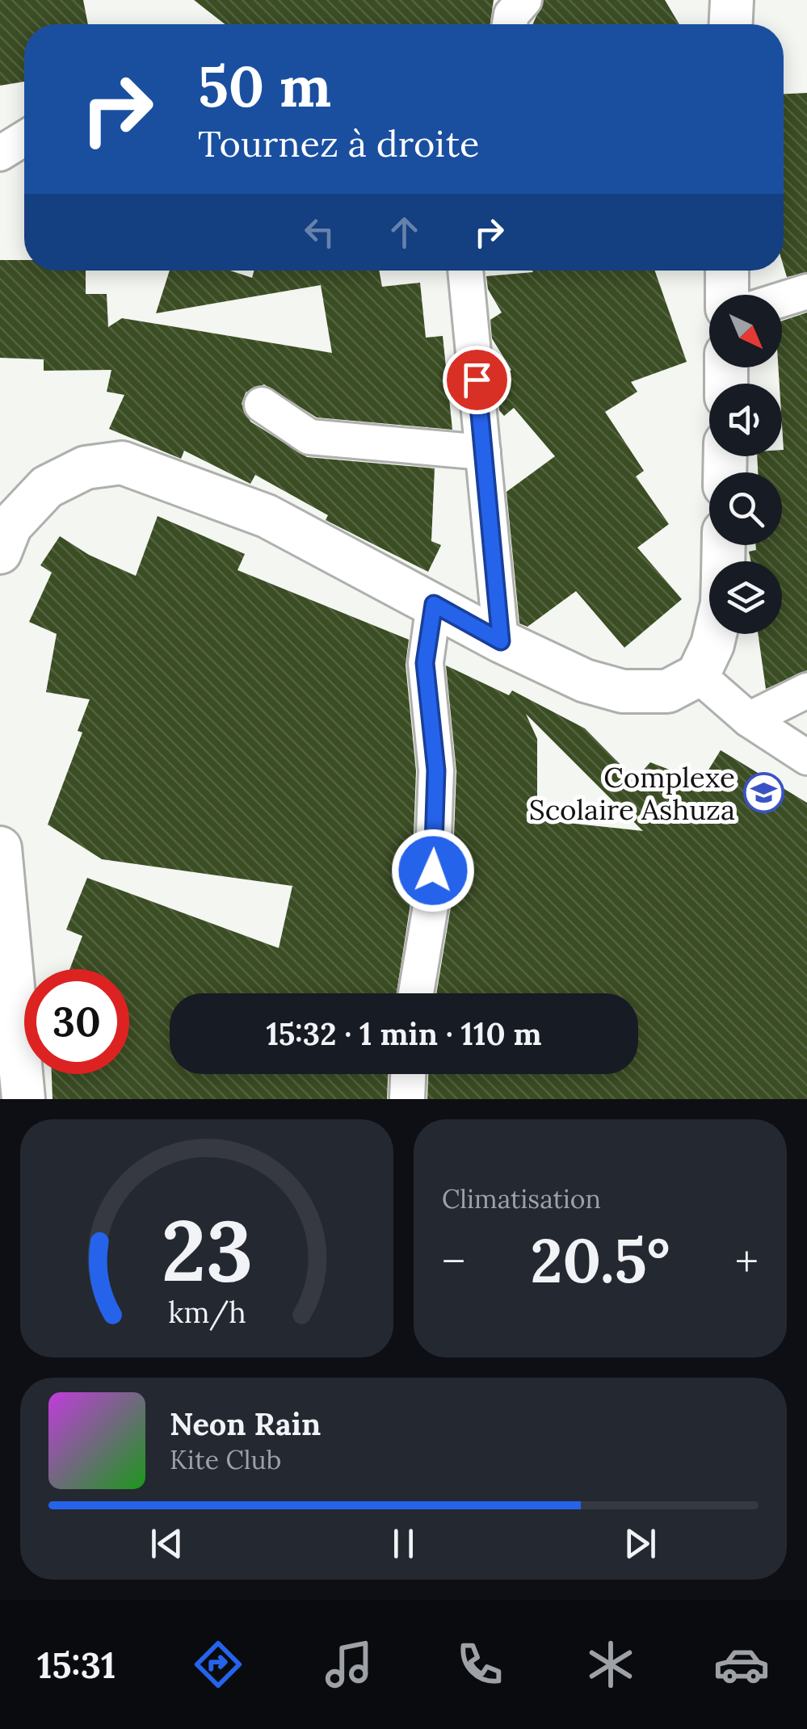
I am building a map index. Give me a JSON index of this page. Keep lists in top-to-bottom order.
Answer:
{
  "places": {
    "school or university": ["Complexe Scolaire Ashuza"]
  },
  "north": "bottom right",
  "page": {
    "turn": ["50 m", "Tournez à droite"],
    "limit": "30",
    "trip": "15:32 · 1 min · 110 m",
    "tile": "Climatisation",
    "heat": ["−", "20.5°", "+"],
    "song": ["Neon Rain", "Kite Club"],
    "tabs": "15:31",
    "gauge": ["23", "km/h"]
  }
}
